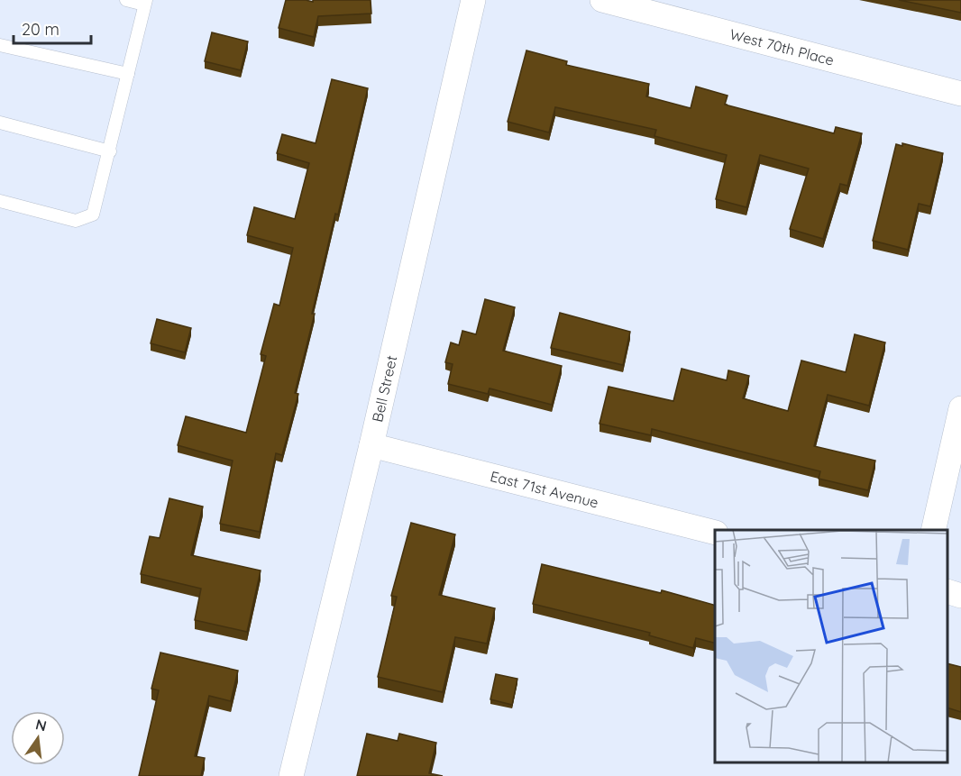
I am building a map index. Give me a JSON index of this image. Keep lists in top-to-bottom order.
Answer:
{
  "streets": {
    "street": ["West 70th Place", "Bell Street", "East 71st Avenue"]
  },
  "crossings": [
    ["Bell Street", "East 71st Avenue"]
  ],
  "scale_bar": "20 m",
  "north": "top"
}
